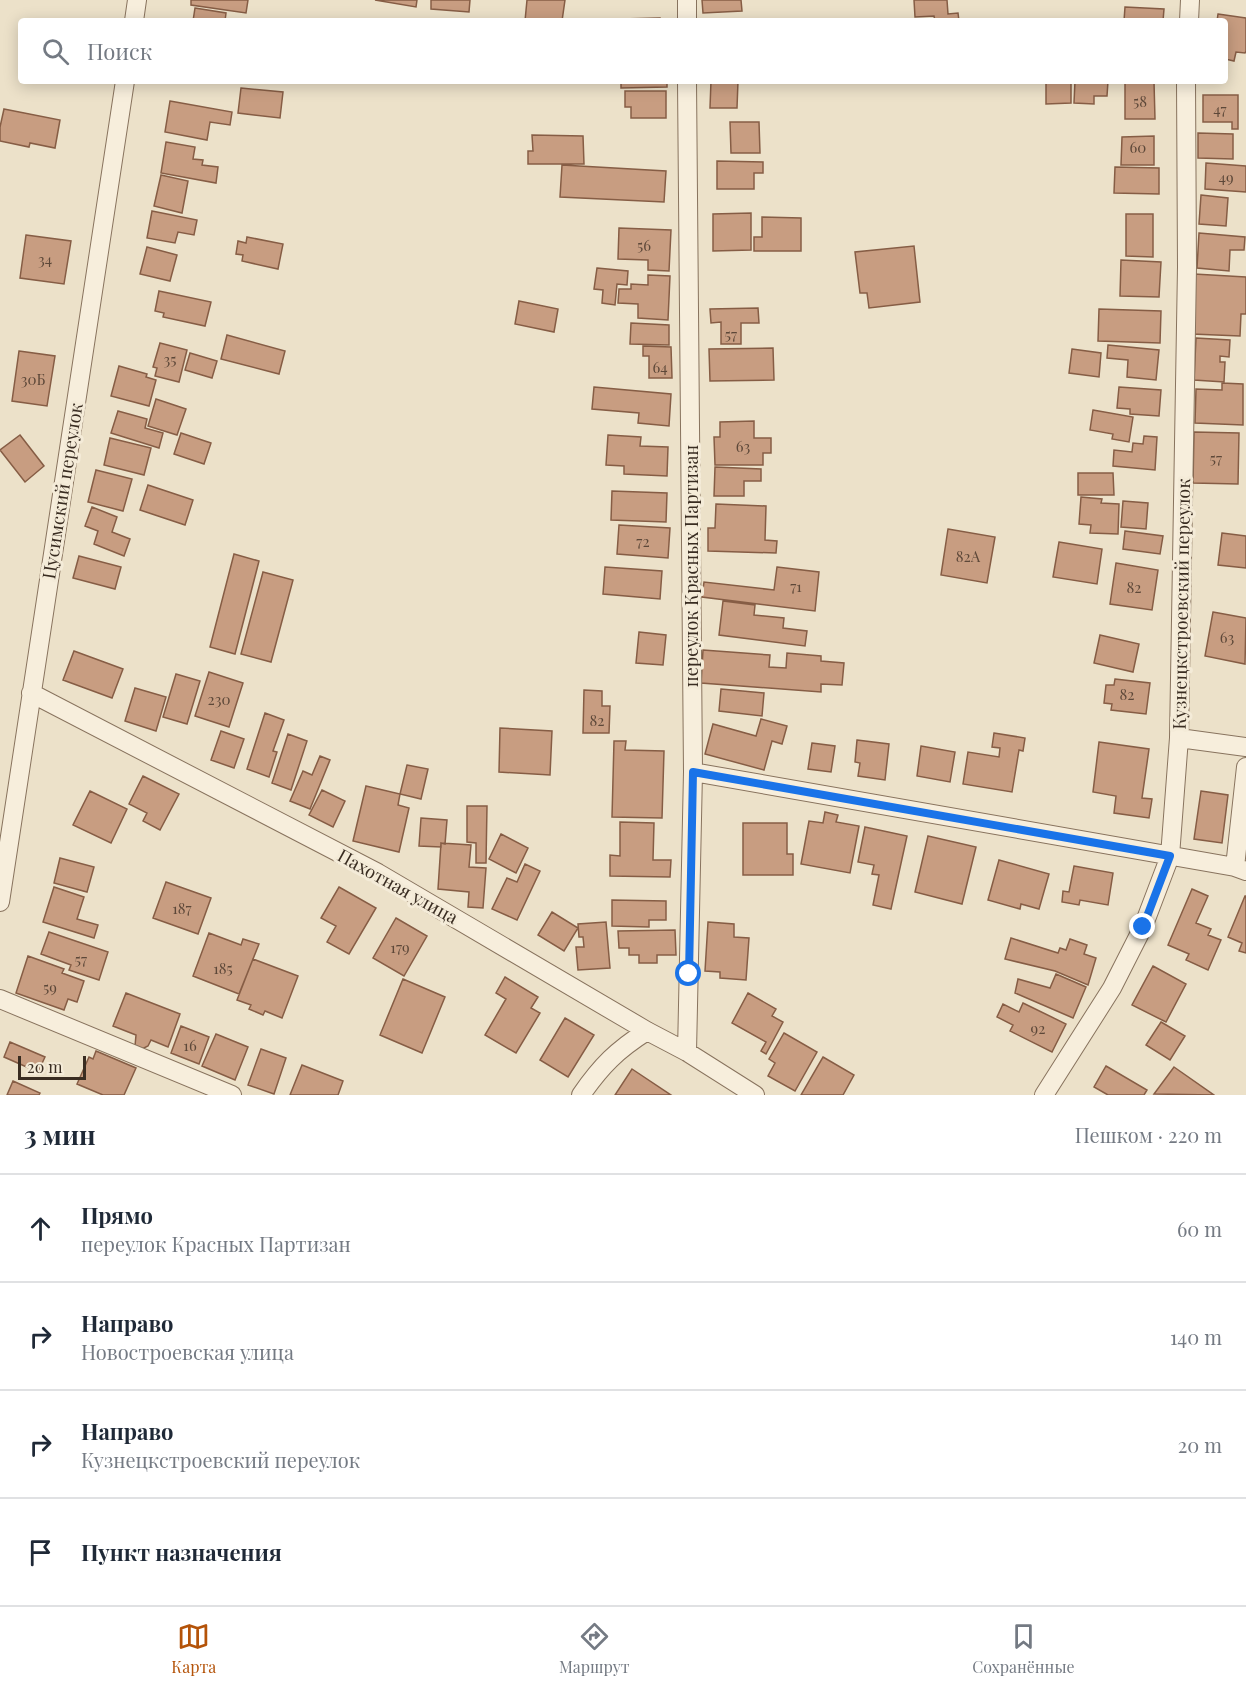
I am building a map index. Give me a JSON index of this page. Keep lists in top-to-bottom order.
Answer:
{
  "streets": {
    "street": [
      "Цусимский переулок",
      "переулок Красных Партизан",
      "Кузнецкстроевский переулок",
      "Пахотная улица"
    ]
  },
  "crossings": [
    ["Цусимский переулок", "Пахотная улица"],
    ["переулок Красных Партизан", "Пахотная улица"]
  ],
  "house_numbers": [
    "58",
    "47",
    "60",
    "49",
    "56",
    "34",
    "57",
    "35",
    "64",
    "30Б",
    "63",
    "57",
    "72",
    "82А",
    "71",
    "82",
    "63",
    "82",
    "230",
    "82",
    "187",
    "179",
    "57",
    "185",
    "59",
    "92",
    "16"
  ],
  "scale_bar": "20 m",
  "page": {
    "search": "Поиск",
    "scale": "20 m",
    "heading": ["3 мин", "Пешком · 220 m"],
    "list": [
      ["Прямо", "переулок Красных Партизан", "60 m"],
      ["Направо", "Новостроевская улица", "140 m"],
      ["Направо", "Кузнецкстроевский переулок", "20 m"],
      "Пункт назначения"
    ],
    "nav": ["Карта", "Маршрут", "Сохранённые"]
  }
}
